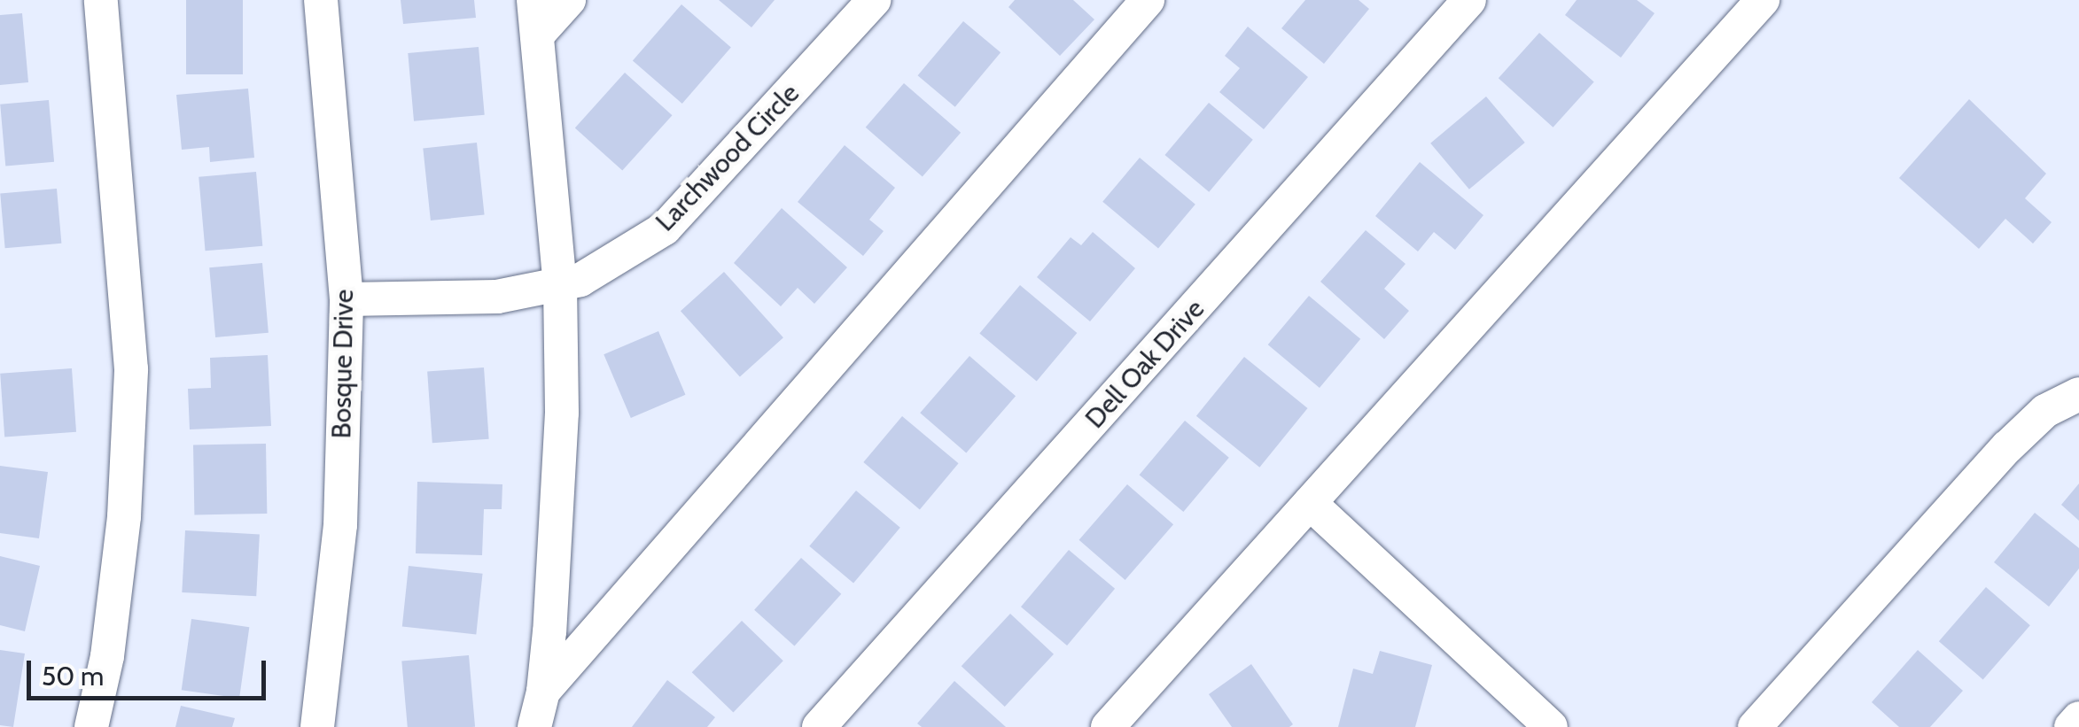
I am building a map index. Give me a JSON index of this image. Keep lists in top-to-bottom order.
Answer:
{
  "streets": {
    "street": ["Larchwood Circle", "Bosque Drive", "Dell Oak Drive"]
  },
  "crossings": [
    ["Larchwood Circle", "Bosque Drive"]
  ],
  "scale_bar": "50 m"
}
